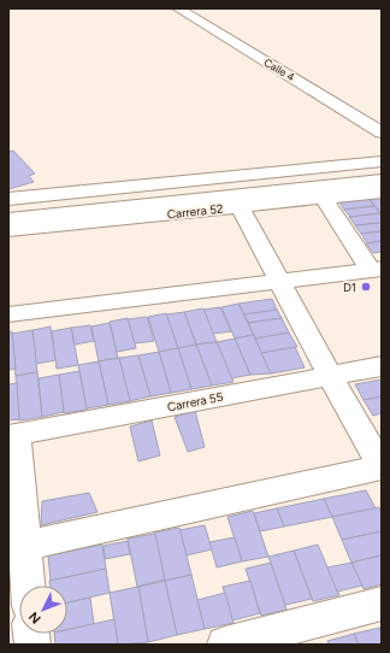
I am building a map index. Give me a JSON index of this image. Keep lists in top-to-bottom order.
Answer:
{
  "streets": {
    "main road": ["Carrera 52"],
    "street": ["Calle 4", "Carrera 55"]
  },
  "places": ["D1"],
  "north": "bottom left"
}
